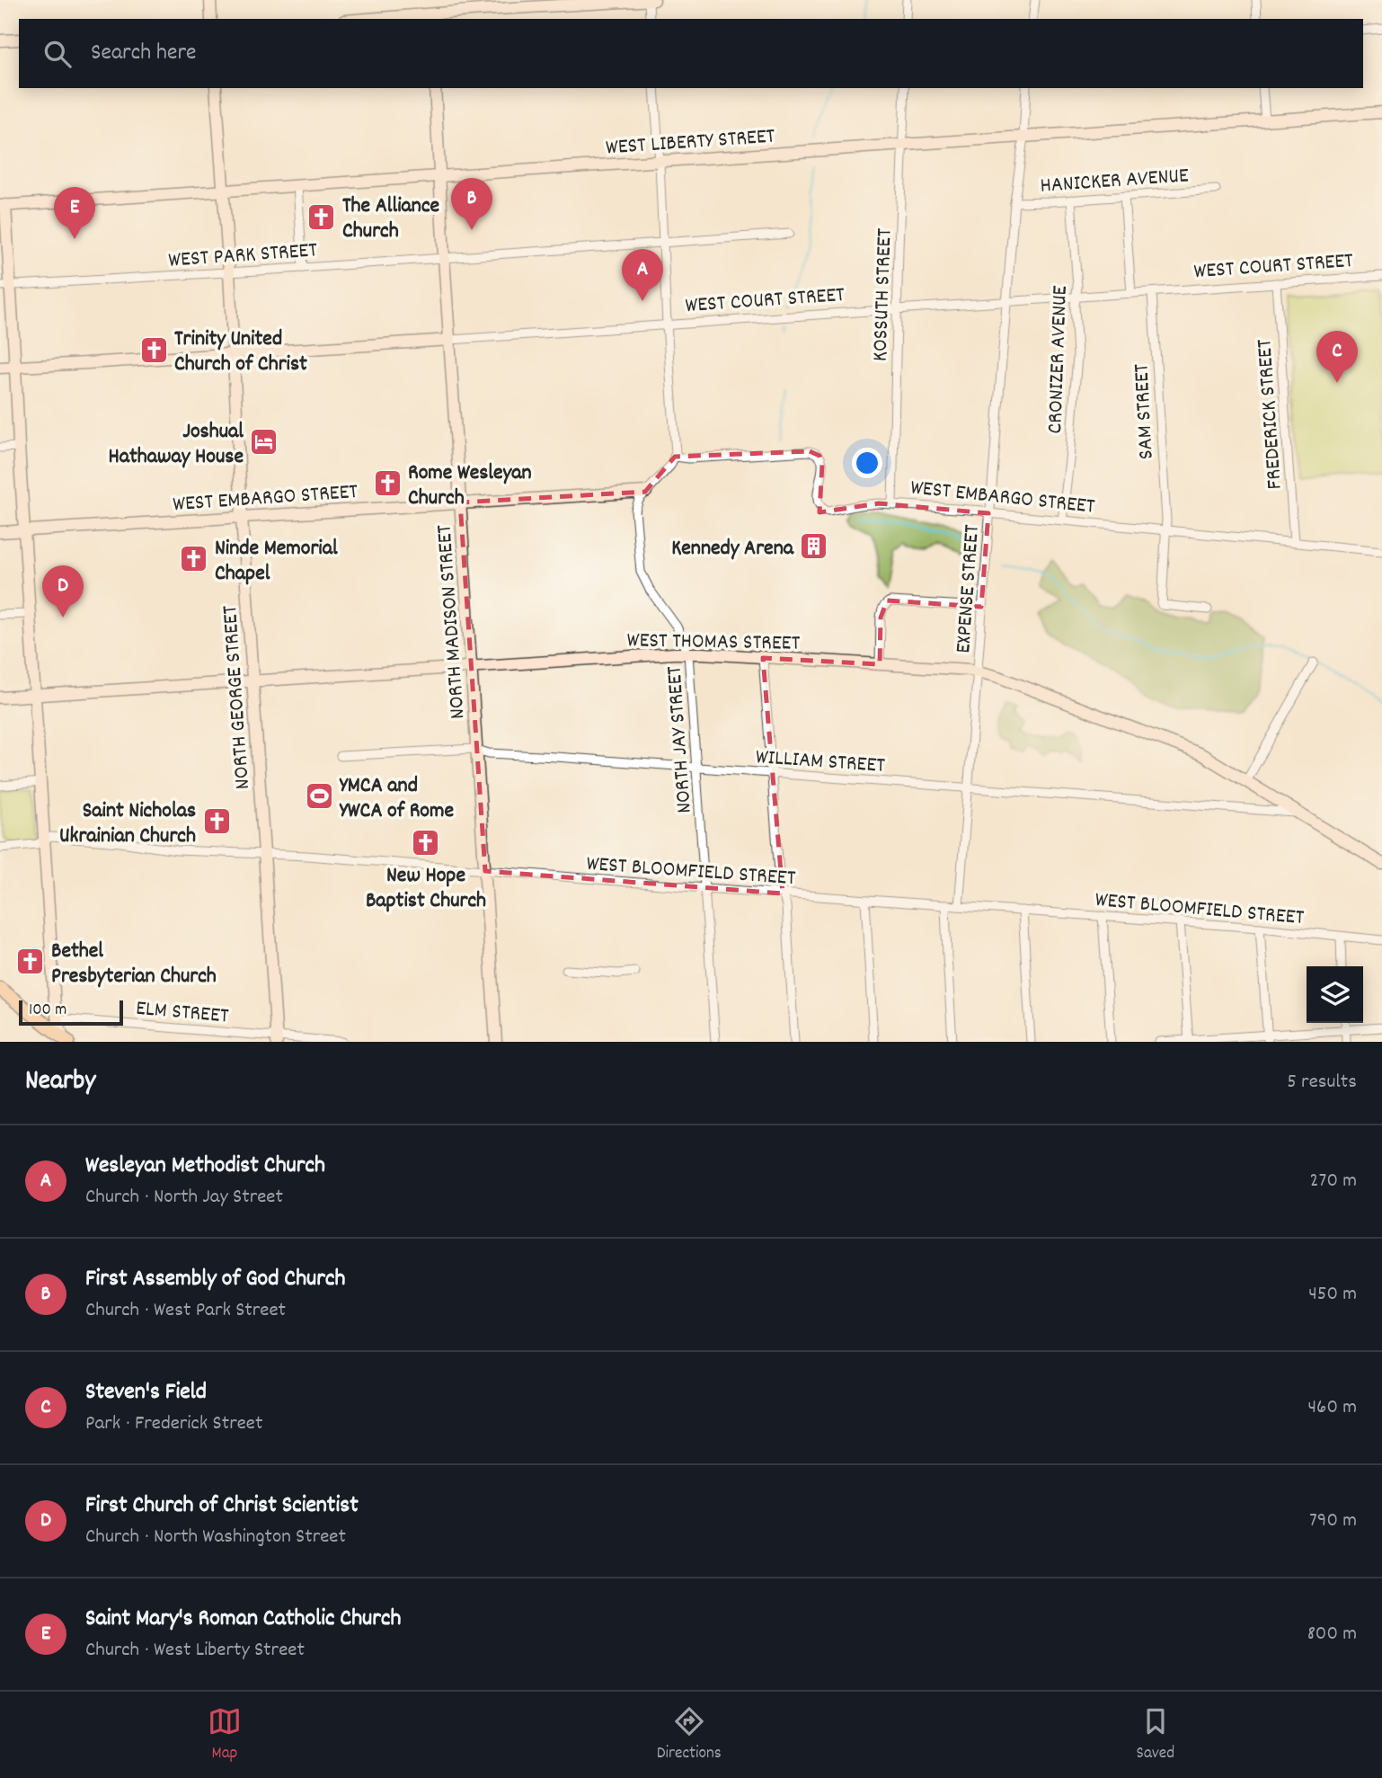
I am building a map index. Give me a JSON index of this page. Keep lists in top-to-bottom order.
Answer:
{
  "streets": {
    "street": [
      "WEST LIBERTY STREET",
      "HANICKER AVENUE",
      "WEST PARK STREET",
      "WEST COURT STREET",
      "KOSSUTH STREET",
      "CRONIZER AVENUE",
      "SAM STREET",
      "FREDERICK STREET",
      "WEST EMBARGO STREET",
      "EXPENSE STREET",
      "NORTH MADISON STREET",
      "WEST THOMAS STREET",
      "NORTH GEORGE STREET",
      "NORTH JAY STREET",
      "WILLIAM STREET",
      "WEST BLOOMFIELD STREET",
      "ELM STREET"
    ]
  },
  "crossings": [
    ["WEST LIBERTY STREET", "KOSSUTH STREET"],
    ["WEST LIBERTY STREET", "EXPENSE STREET"],
    ["WEST LIBERTY STREET", "NORTH MADISON STREET"],
    ["WEST LIBERTY STREET", "NORTH GEORGE STREET"],
    ["HANICKER AVENUE", "CRONIZER AVENUE"],
    ["HANICKER AVENUE", "EXPENSE STREET"],
    ["WEST PARK STREET", "NORTH MADISON STREET"],
    ["WEST PARK STREET", "NORTH GEORGE STREET"],
    ["WEST COURT STREET", "KOSSUTH STREET"],
    ["WEST COURT STREET", "CRONIZER AVENUE"],
    ["WEST COURT STREET", "SAM STREET"],
    ["WEST COURT STREET", "FREDERICK STREET"],
    ["WEST COURT STREET", "EXPENSE STREET"],
    ["WEST COURT STREET", "NORTH MADISON STREET"],
    ["WEST COURT STREET", "NORTH GEORGE STREET"],
    ["KOSSUTH STREET", "WEST EMBARGO STREET"],
    ["CRONIZER AVENUE", "WEST EMBARGO STREET"],
    ["SAM STREET", "WEST EMBARGO STREET"],
    ["FREDERICK STREET", "WEST EMBARGO STREET"],
    ["WEST EMBARGO STREET", "EXPENSE STREET"],
    ["WEST EMBARGO STREET", "NORTH MADISON STREET"],
    ["WEST EMBARGO STREET", "NORTH GEORGE STREET"],
    ["WEST EMBARGO STREET", "NORTH JAY STREET"],
    ["EXPENSE STREET", "WEST THOMAS STREET"],
    ["EXPENSE STREET", "WILLIAM STREET"],
    ["EXPENSE STREET", "WEST BLOOMFIELD STREET"],
    ["NORTH MADISON STREET", "WEST THOMAS STREET"],
    ["NORTH MADISON STREET", "WILLIAM STREET"],
    ["NORTH MADISON STREET", "WEST BLOOMFIELD STREET"],
    ["WEST THOMAS STREET", "NORTH GEORGE STREET"],
    ["WEST THOMAS STREET", "NORTH JAY STREET"],
    ["WEST THOMAS STREET", "WILLIAM STREET"],
    ["NORTH GEORGE STREET", "WEST BLOOMFIELD STREET"],
    ["NORTH GEORGE STREET", "ELM STREET"],
    ["NORTH JAY STREET", "WILLIAM STREET"],
    ["NORTH JAY STREET", "WEST BLOOMFIELD STREET"]
  ],
  "places": {
    "church": [
      "The Alliance Church",
      "Trinity United Church of Christ",
      "Rome Wesleyan Church",
      "Ninde Memorial Chapel",
      "Saint Nicholas Ukrainian Church",
      "New Hope Baptist Church",
      "Bethel Presbyterian Church"
    ],
    "hotel": ["Joshual Hathaway House"],
    "building": ["Kennedy Arena"],
    "sports": ["YMCA and YWCA of Rome"]
  },
  "scale_bar": "100 m",
  "page": {
    "search": "Search here",
    "pins": [
      "B",
      "E",
      "A",
      "C",
      "D"
    ],
    "scale": "100 m",
    "heading": ["Nearby", "5 results"],
    "list": [
      {
        "mark": "A",
        "name": "Wesleyan Methodist Church",
        "note": "Church · North Jay Street",
        "value": "270 m"
      },
      {
        "mark": "B",
        "name": "First Assembly of God Church",
        "note": "Church · West Park Street",
        "value": "450 m"
      },
      {
        "mark": "C",
        "name": "Steven's Field",
        "note": "Park · Frederick Street",
        "value": "460 m"
      },
      {
        "mark": "D",
        "name": "First Church of Christ Scientist",
        "note": "Church · North Washington Street",
        "value": "790 m"
      },
      {
        "mark": "E",
        "name": "Saint Mary's Roman Catholic Church",
        "note": "Church · West Liberty Street",
        "value": "800 m"
      }
    ],
    "nav": ["Map", "Directions", "Saved"]
  }
}
